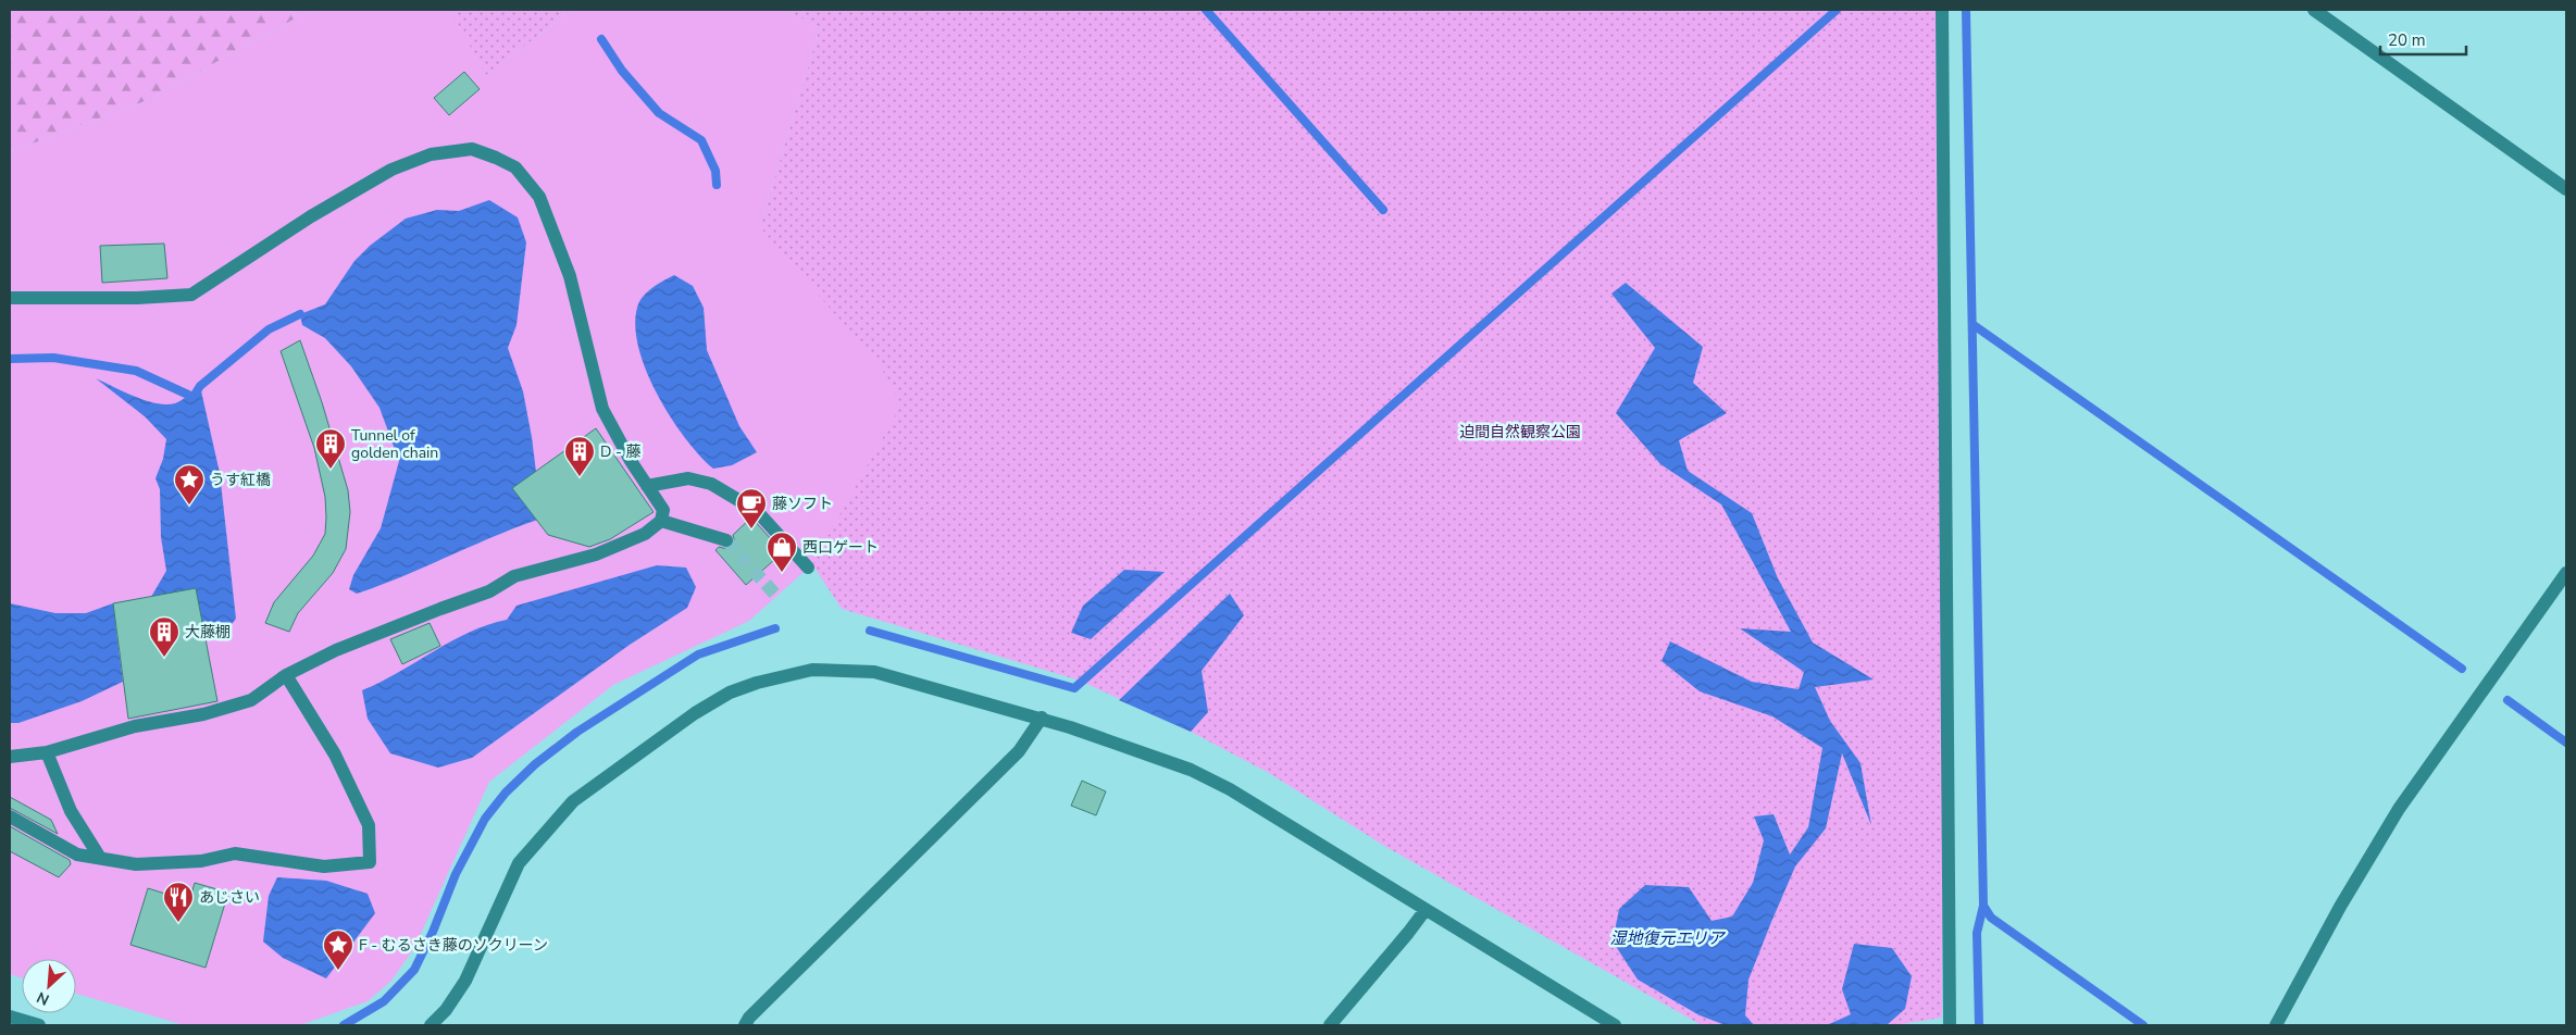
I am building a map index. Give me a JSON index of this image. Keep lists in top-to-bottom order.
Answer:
{
  "water": ["湿地復元エリア"],
  "parks": ["迫間自然観察公園"],
  "places": {
    "building": ["Tunnel of golden chain", "D - 藤", "大藤棚"],
    "place": ["うす紅橋", "F - むるさき藤のソクリーン"],
    "cafe": ["藤ソフト"],
    "shop": ["西口ゲート"],
    "restaurant": ["あじさい"]
  },
  "scale_bar": "20 m",
  "north": "bottom left"
}
